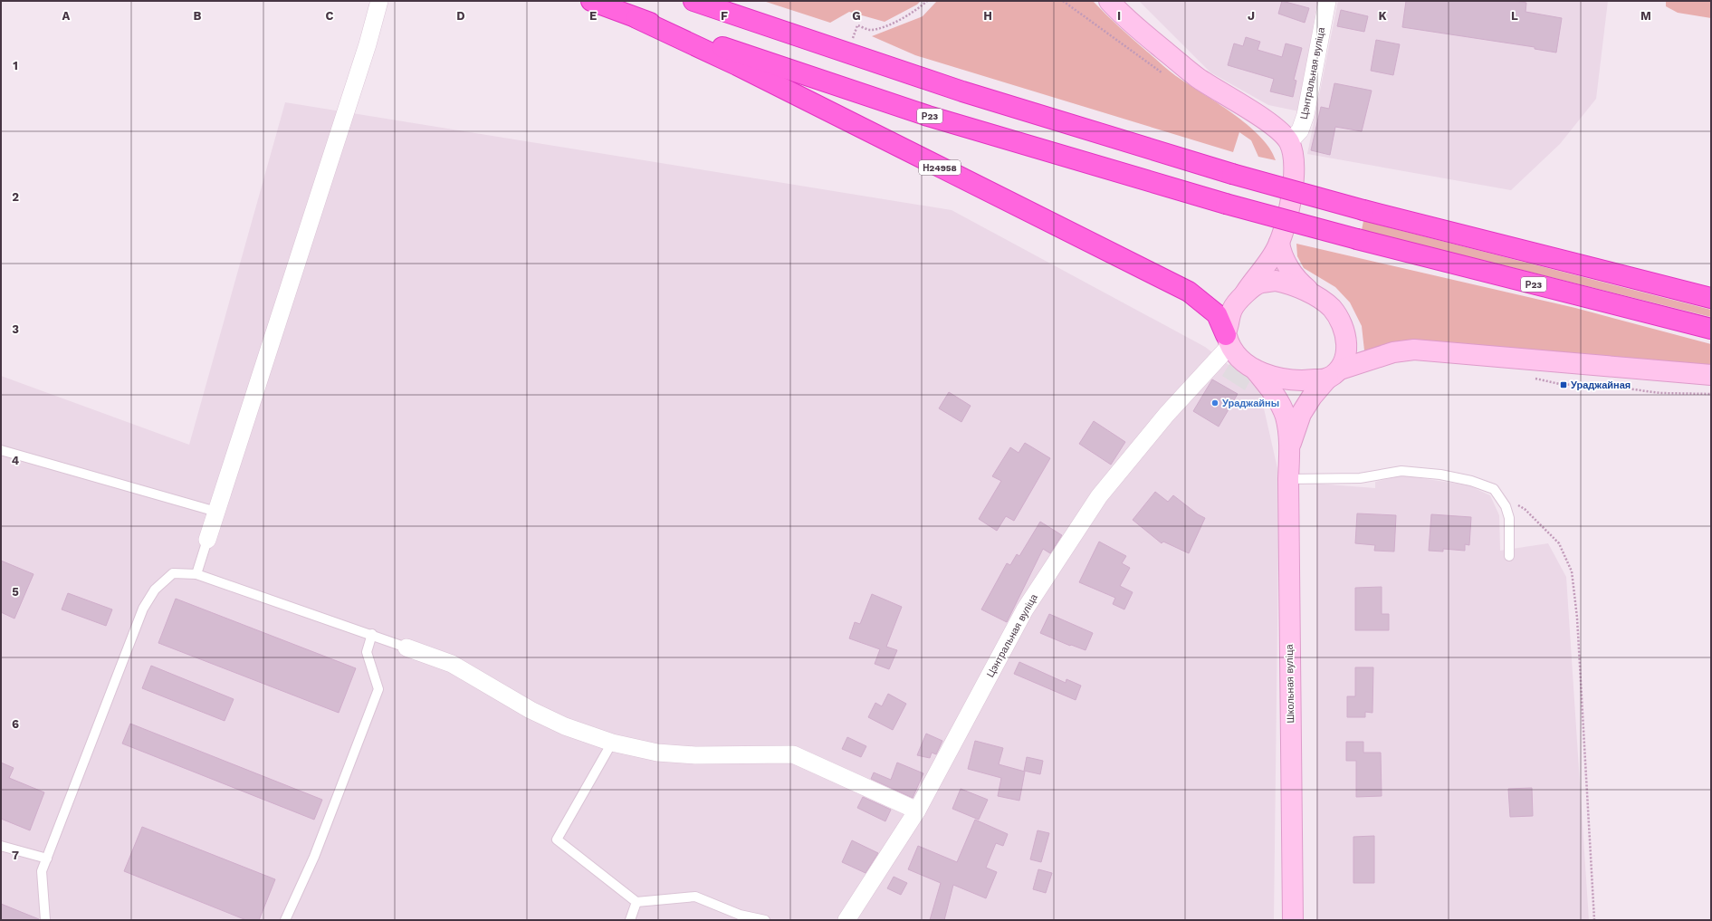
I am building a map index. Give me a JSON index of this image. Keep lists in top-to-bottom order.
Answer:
{
  "streets": {
    "highway": ["Р23", "Н24958"],
    "street": ["Цэнтральная вуліца", "Школьная вуліца"]
  },
  "crossings": [
    ["Цэнтральная вуліца", "Н24958"],
    ["Р23", "Н24958"],
    ["Н24958", "Школьная вуліца"]
  ],
  "places": {
    "transit": ["Ураджайная"],
    "other": ["Ураджайны"]
  },
  "grid": {
    "columns": [
      "A",
      "B",
      "C",
      "D",
      "E",
      "F",
      "G",
      "H",
      "I",
      "J",
      "K",
      "L",
      "M"
    ],
    "rows": [
      "1",
      "2",
      "3",
      "4",
      "5",
      "6",
      "7"
    ]
  }
}
